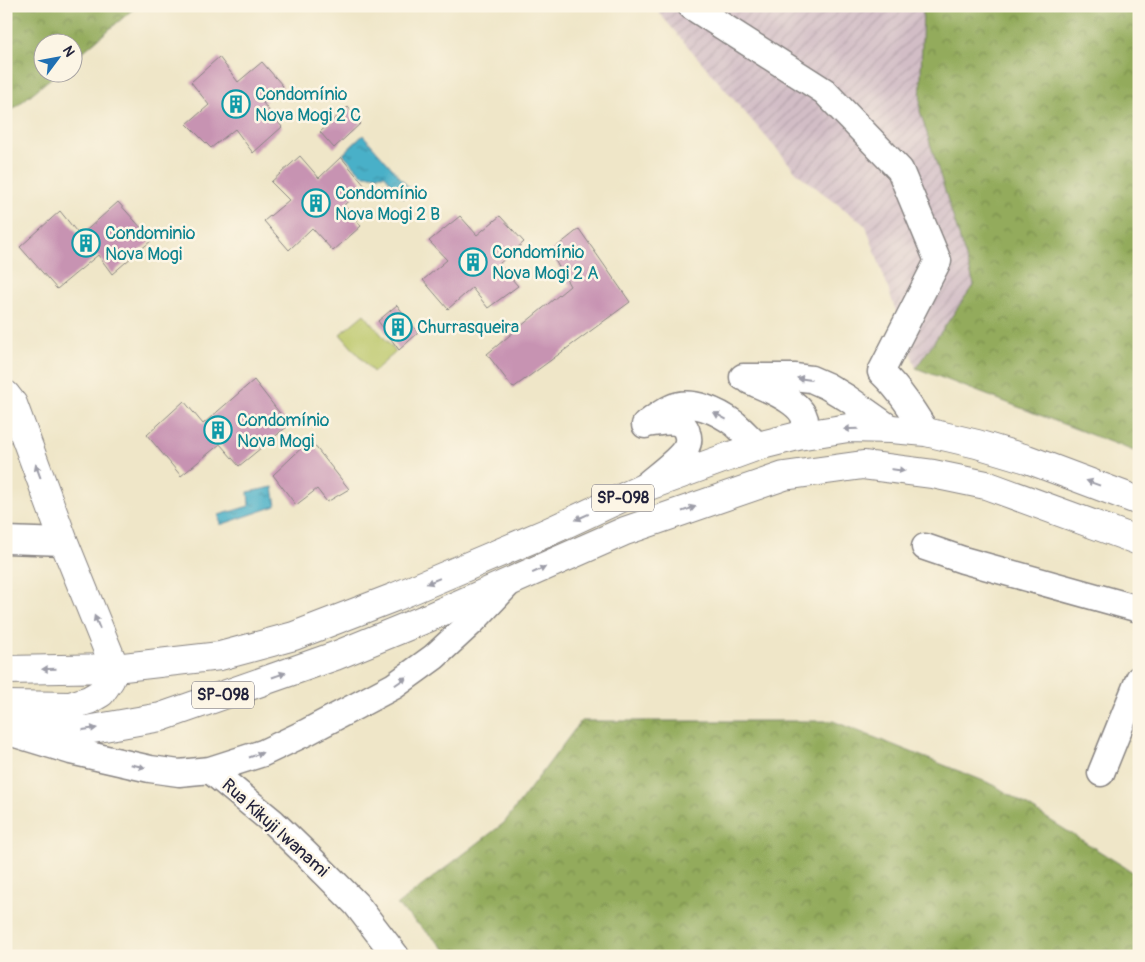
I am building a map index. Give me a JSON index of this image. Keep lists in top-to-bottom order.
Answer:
{
  "streets": {
    "main road": ["SP-098"],
    "street": ["Rua Kikuji Iwanami"]
  },
  "one_way": ["Rua Kikuji Iwanami"],
  "places": {
    "building": [
      "Condomínio Nova Mogi 2 C",
      "Condomínio Nova Mogi 2 B",
      "Condominio Nova Mogi",
      "Condomínio Nova Mogi 2 A",
      "Churrasqueira",
      "Condomínio Nova Mogi"
    ]
  },
  "north": "top right"
}
